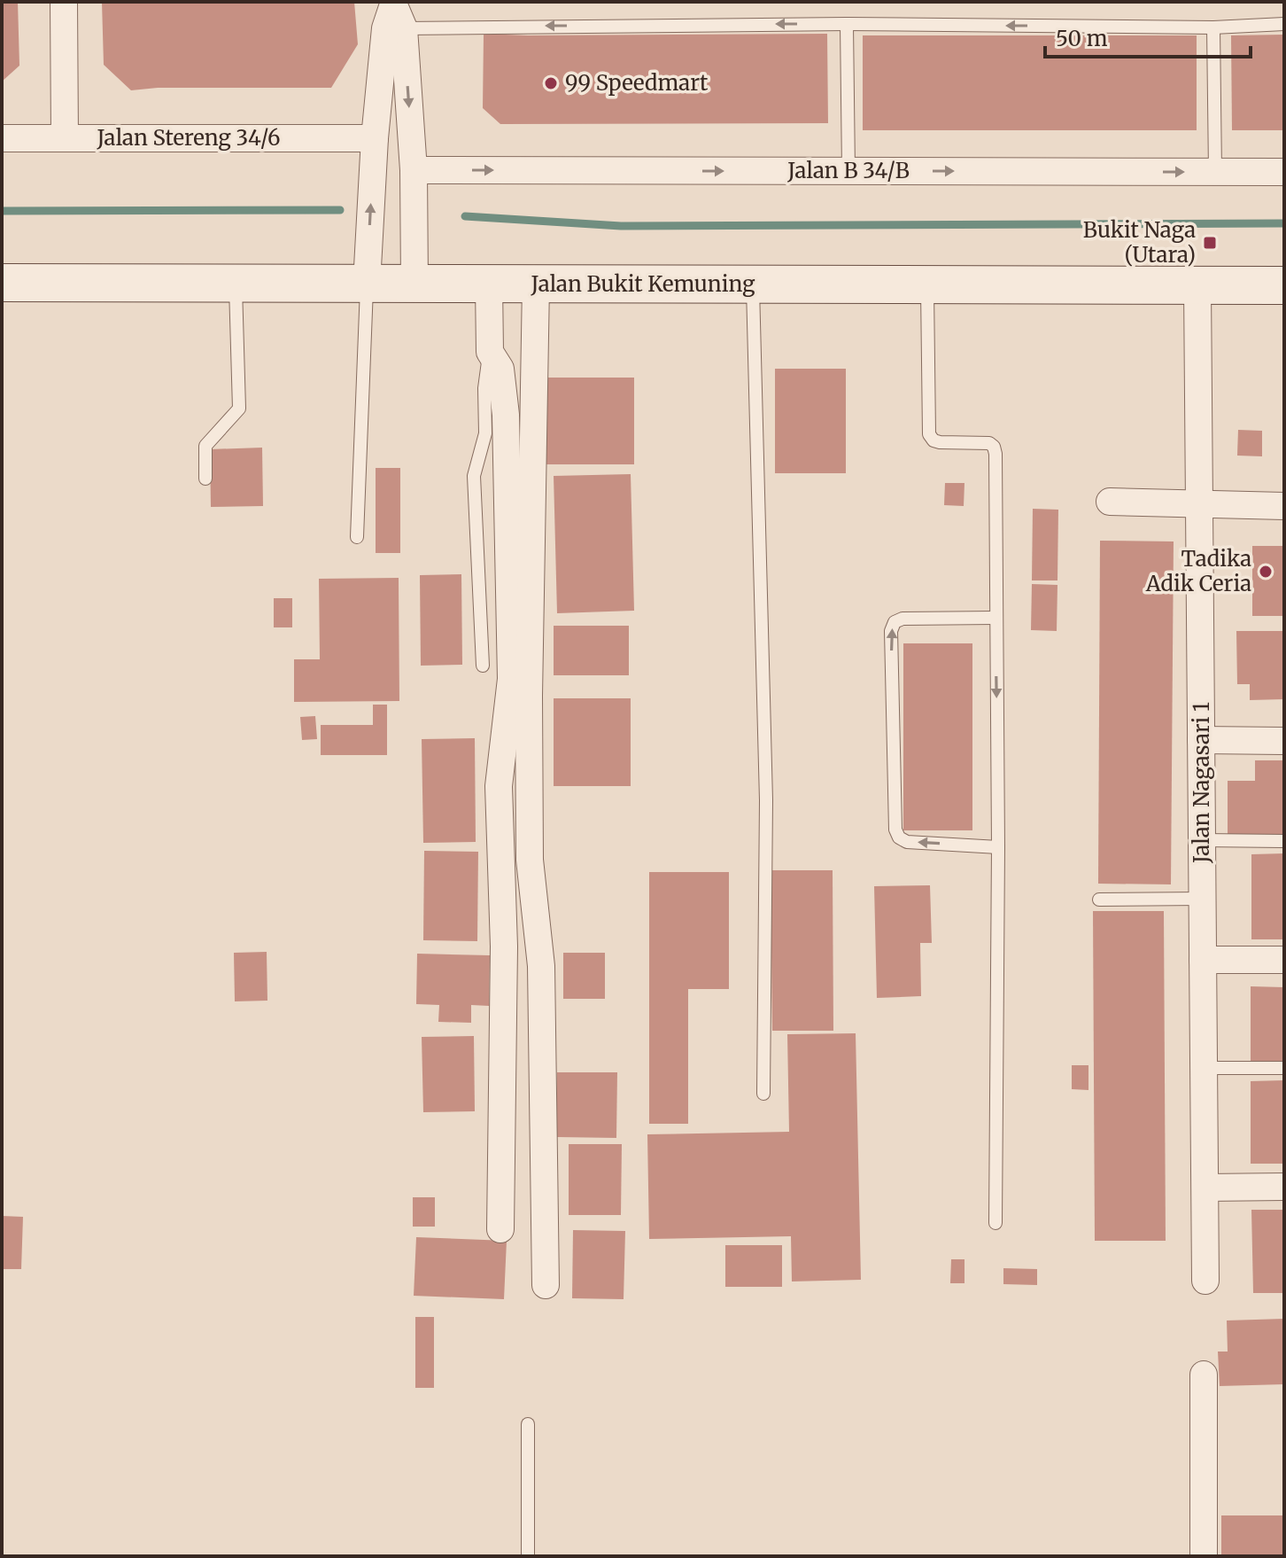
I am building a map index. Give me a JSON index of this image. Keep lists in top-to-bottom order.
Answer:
{
  "streets": {
    "main road": ["Jalan Bukit Kemuning"],
    "street": ["Jalan Stereng 34/6", "Jalan B 34/B", "Jalan Nagasari 1"]
  },
  "crossings": [
    ["Jalan Bukit Kemuning", "Jalan Nagasari 1"]
  ],
  "one_way": ["Jalan B 34/B"],
  "places": {
    "other": ["99 Speedmart", "Tadika Adik Ceria"],
    "transit": ["Bukit Naga (Utara)"]
  },
  "scale_bar": "50 m"
}
